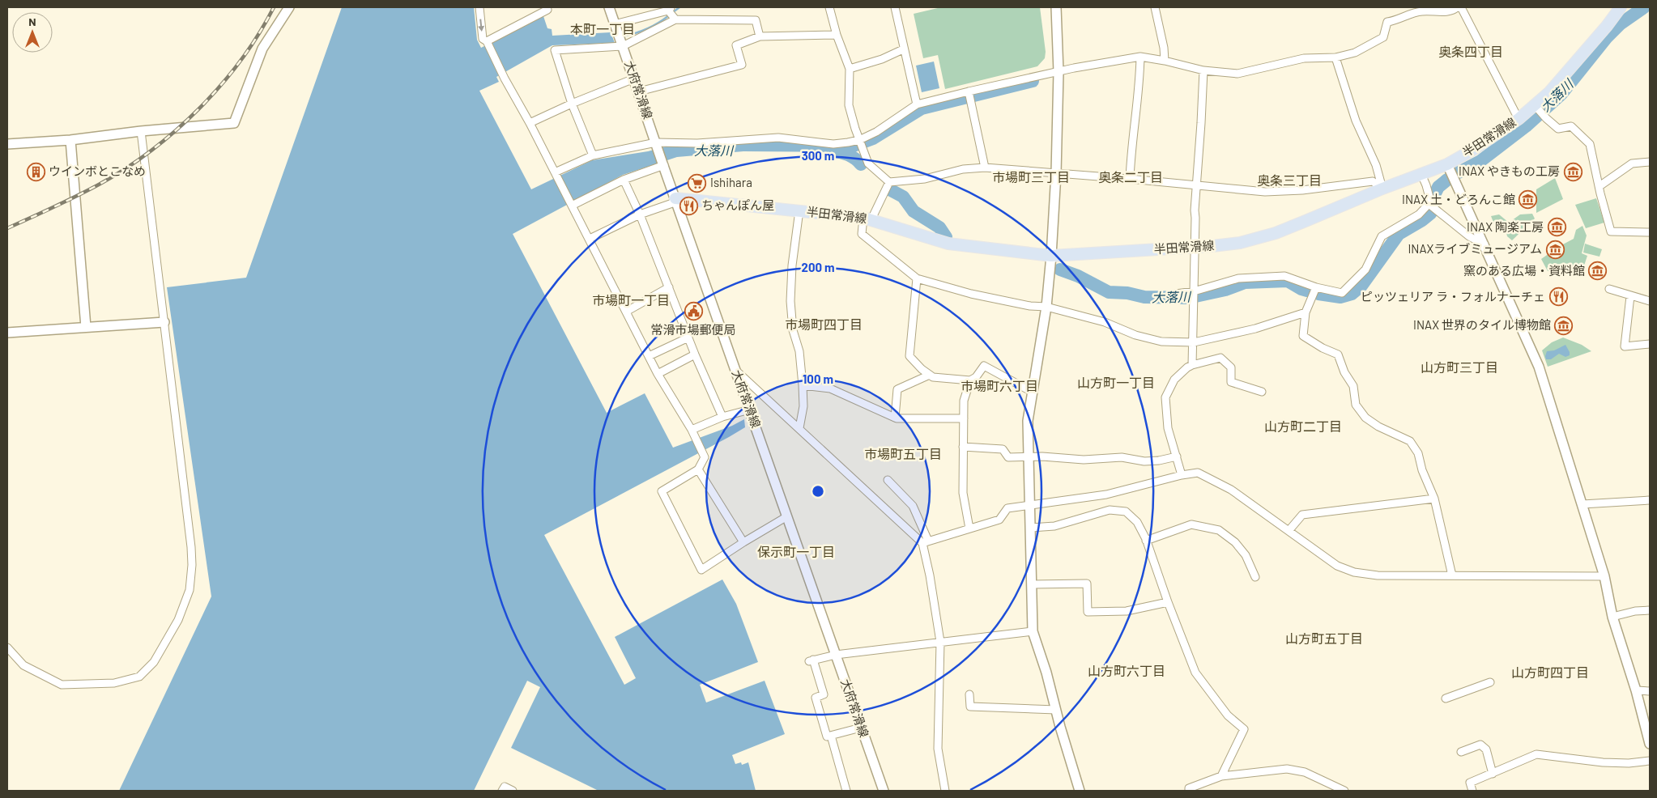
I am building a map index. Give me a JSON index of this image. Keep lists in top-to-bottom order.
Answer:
{
  "streets": {
    "main road": ["半田常滑線"],
    "street": ["大府常滑線"]
  },
  "crossings": [
    ["大府常滑線", "半田常滑線"]
  ],
  "districts": [
    "本町一丁目",
    "奥条四丁目",
    "市場町三丁目",
    "奥条二丁目",
    "奥条三丁目",
    "市場町一丁目",
    "市場町四丁目",
    "山方町三丁目",
    "山方町一丁目",
    "市場町六丁目",
    "山方町二丁目",
    "市場町五丁目",
    "保示町一丁目",
    "山方町五丁目",
    "山方町六丁目",
    "山方町四丁目"
  ],
  "water": ["大落川"],
  "places": {
    "building": ["ウインボとこなめ"],
    "museum": [
      "INAX やきもの工房",
      "INAX 土・どろんこ館",
      "INAX 陶楽工房",
      "INAXライブミュージアム",
      "窯のある広場・資料館",
      "INAX 世界のタイル博物館"
    ],
    "supermarket": ["Ishihara"],
    "restaurant": ["ちゃんぽん屋", "ピッツェリア ラ・フォルナーチェ"],
    "public building": ["常滑市場郵便局"]
  },
  "north": "top",
  "rings": ["300 m", "200 m", "100 m"]
}
